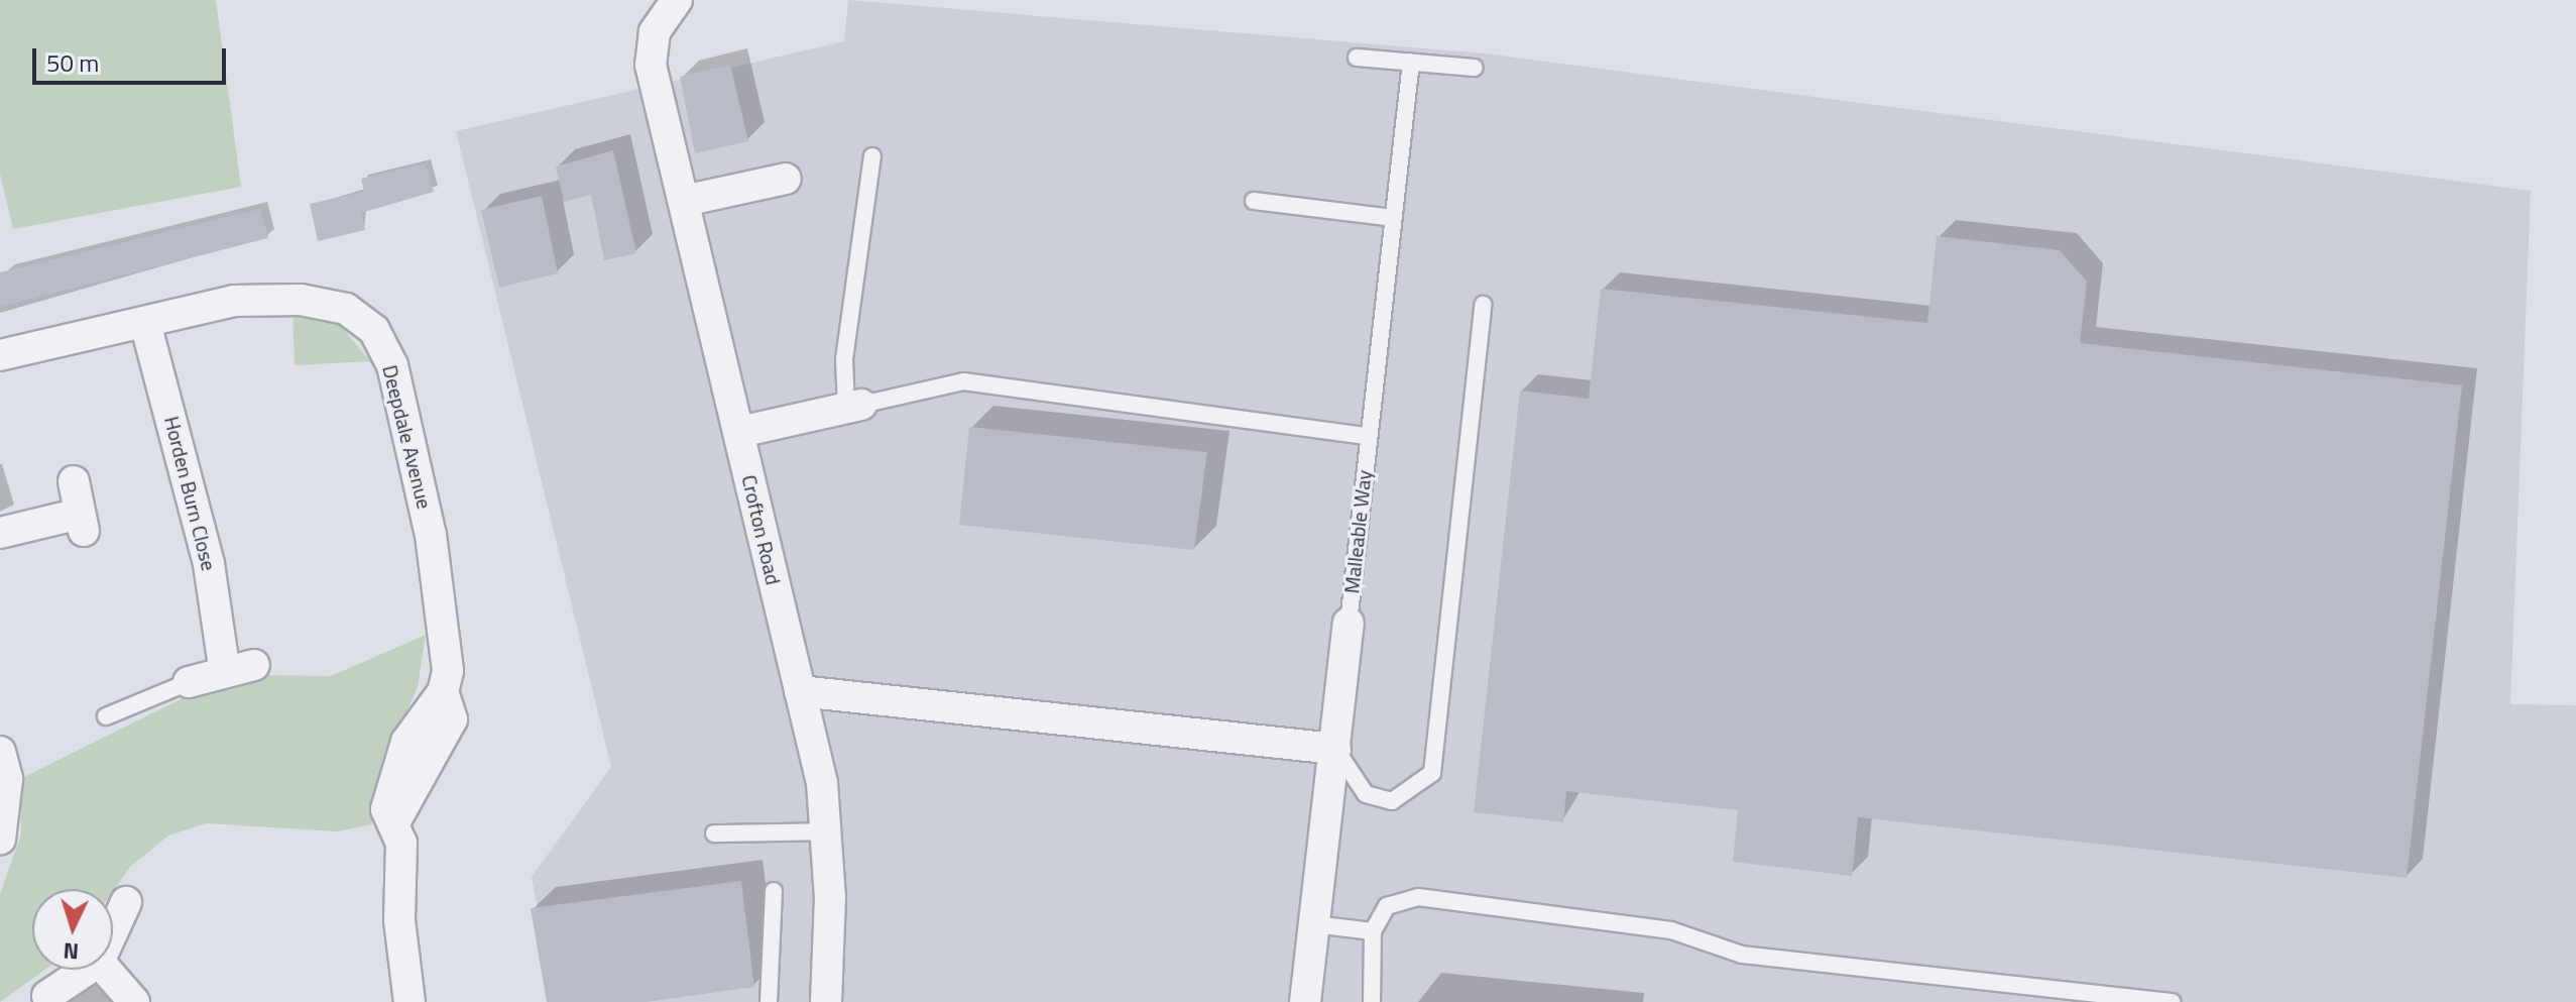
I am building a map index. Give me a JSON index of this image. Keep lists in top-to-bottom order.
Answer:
{
  "streets": {
    "street": [
      "Deepdale Avenue",
      "Horden Burn Close",
      "Crofton Road",
      "Malleable Way"
    ]
  },
  "crossings": [
    ["Deepdale Avenue", "Horden Burn Close"]
  ],
  "scale_bar": "50 m",
  "north": "bottom"
}
